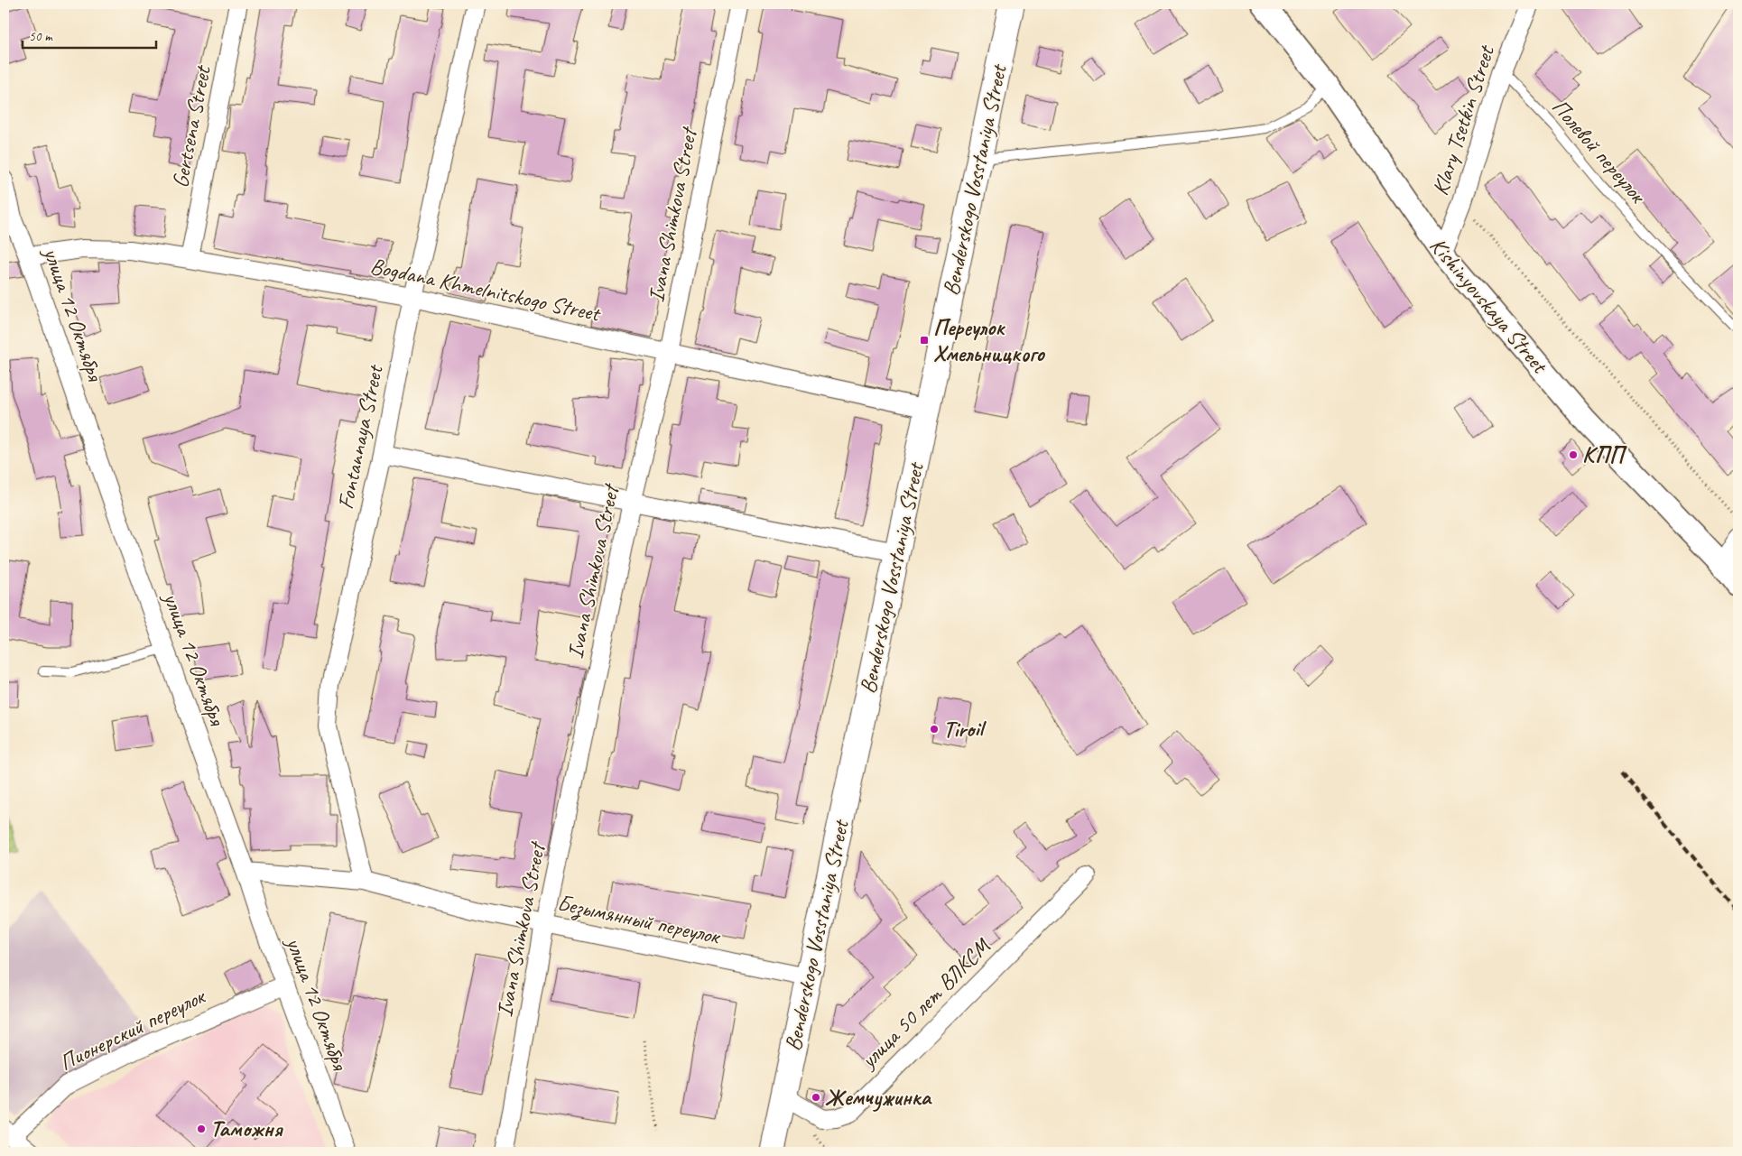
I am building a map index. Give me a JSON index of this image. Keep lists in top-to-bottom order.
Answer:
{
  "streets": {
    "main road": ["Benderskogo Vosstaniya Street"],
    "street": [
      "Klary Tsetkin Street",
      "Gertsena Street",
      "Ivana Shimkova Street",
      "Bogdana Khmelnitskogo Street",
      "Kishinyovskaya Street",
      "улица 12 Октября",
      "Fontannaya Street",
      "Безымянный переулок",
      "улица 50 лет ВЛКСМ",
      "Пионерский переулок"
    ],
    "lane": ["Полевой переулок"]
  },
  "crossings": [
    ["Klary Tsetkin Street", "Полевой переулок"],
    ["Klary Tsetkin Street", "Kishinyovskaya Street"],
    ["Gertsena Street", "Bogdana Khmelnitskogo Street"],
    ["Benderskogo Vosstaniya Street", "Bogdana Khmelnitskogo Street"],
    ["Benderskogo Vosstaniya Street", "Безымянный переулок"],
    ["Benderskogo Vosstaniya Street", "улица 50 лет ВЛКСМ"],
    ["Ivana Shimkova Street", "Bogdana Khmelnitskogo Street"],
    ["Ivana Shimkova Street", "Безымянный переулок"],
    ["Bogdana Khmelnitskogo Street", "улица 12 Октября"],
    ["Bogdana Khmelnitskogo Street", "Fontannaya Street"],
    ["улица 12 Октября", "Безымянный переулок"],
    ["улица 12 Октября", "Пионерский переулок"],
    ["Fontannaya Street", "Безымянный переулок"]
  ],
  "places": {
    "transit": ["Переулок Хмельницкого"],
    "other": [
      "КПП",
      "Tiroil",
      "Жемчужинка",
      "Таможня"
    ]
  },
  "scale_bar": "50 m"
}
